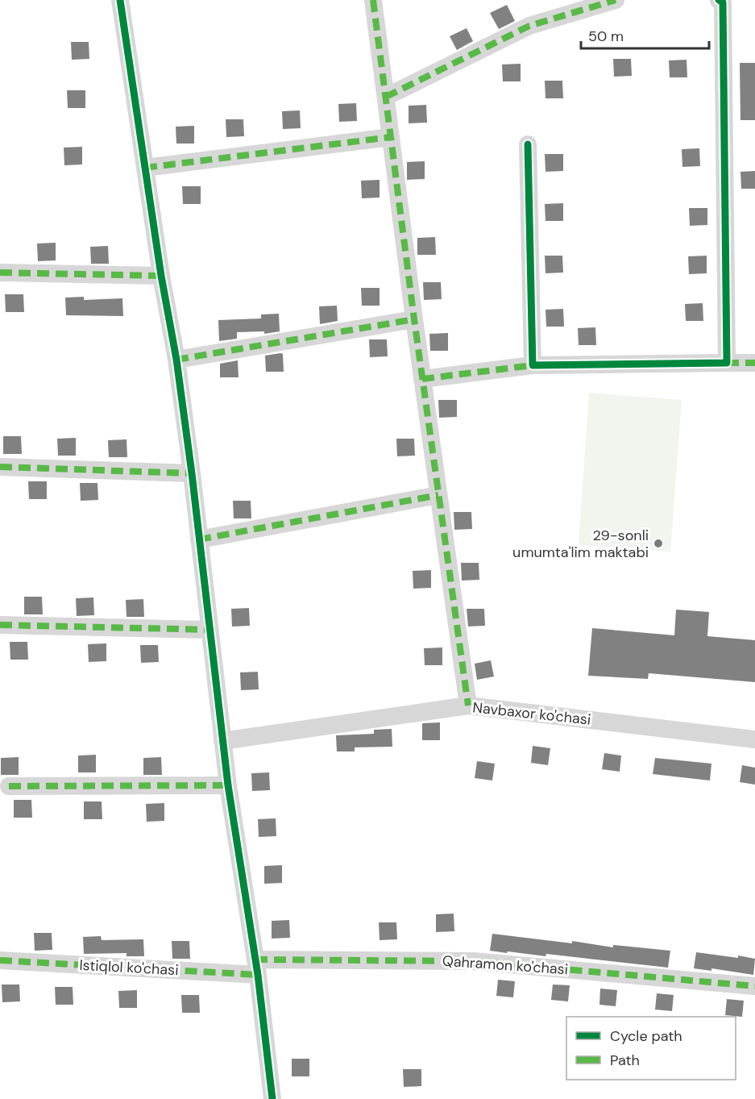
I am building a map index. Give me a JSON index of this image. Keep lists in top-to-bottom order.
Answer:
{
  "streets": {
    "street": ["Navbaxor ko'chasi", "Qahramon ko'chasi", "Istiqlol ko'chasi"]
  },
  "crossings": [
    ["Qahramon ko'chasi", "Istiqlol ko'chasi"]
  ],
  "places": ["29-sonli umumta'lim maktabi"],
  "legend": ["Cycle path", "Path"],
  "scale_bar": "50 m"
}
